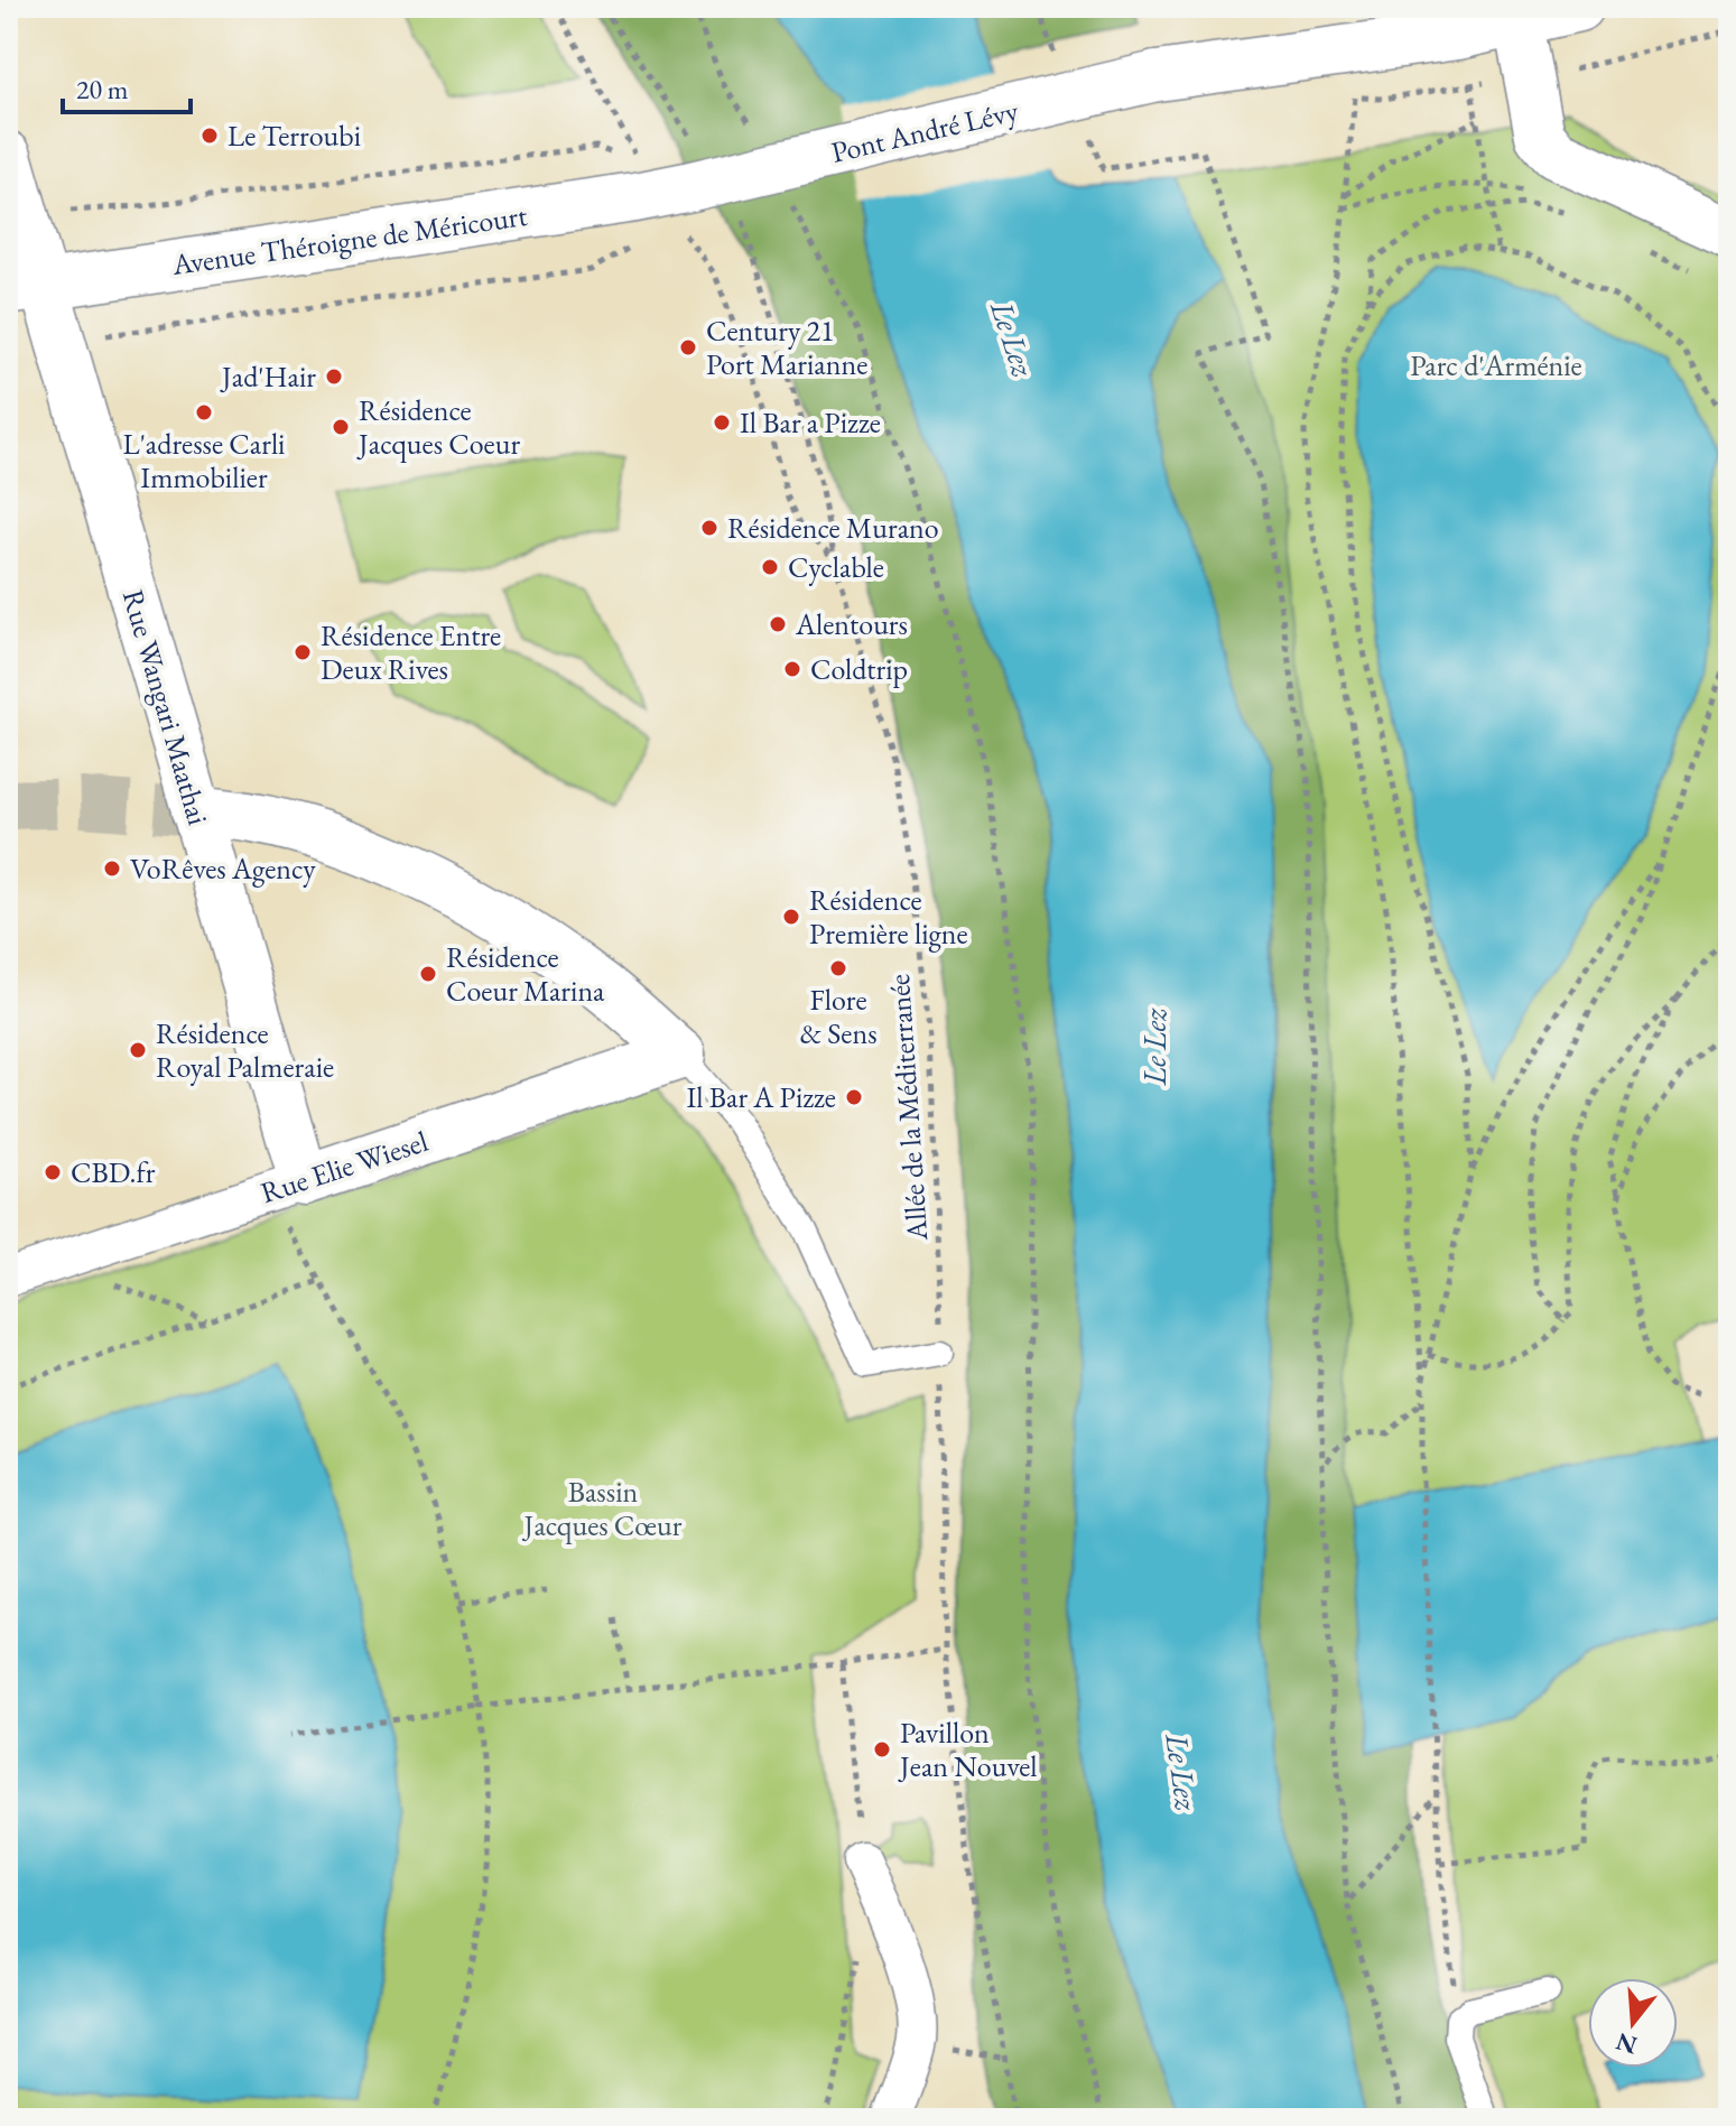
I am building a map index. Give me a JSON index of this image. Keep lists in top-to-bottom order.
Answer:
{
  "streets": {
    "street": [
      "Pont André Lévy",
      "Avenue Théroigne de Méricourt",
      "Rue Wangari Maathai",
      "Rue Elie Wiesel"
    ],
    "path": ["Allée de la Méditerranée"]
  },
  "crossings": [
    ["Pont André Lévy", "Avenue Théroigne de Méricourt"],
    ["Pont André Lévy", "Allée de la Méditerranée"],
    ["Avenue Théroigne de Méricourt", "Rue Wangari Maathai"],
    ["Avenue Théroigne de Méricourt", "Allée de la Méditerranée"],
    ["Rue Wangari Maathai", "Rue Elie Wiesel"]
  ],
  "water": ["Le Lez"],
  "parks": ["Parc d'Arménie", "Bassin Jacques Cœur"],
  "places": [
    "Le Terroubi",
    "Century 21 Port Marianne",
    "Jad'Hair",
    "L'adresse Carli Immobilier",
    "Il Bar a Pizze",
    "Résidence Jacques Coeur",
    "Résidence Murano",
    "Cyclable",
    "Alentours",
    "Résidence Entre Deux Rives",
    "Coldtrip",
    "VoRêves Agency",
    "Résidence Première ligne",
    "Flore & Sens",
    "Résidence Coeur Marina",
    "Résidence Royal Palmeraie",
    "Il Bar A Pizze",
    "CBD.fr",
    "Pavillon Jean Nouvel"
  ],
  "scale_bar": "20 m",
  "north": "bottom"
}
